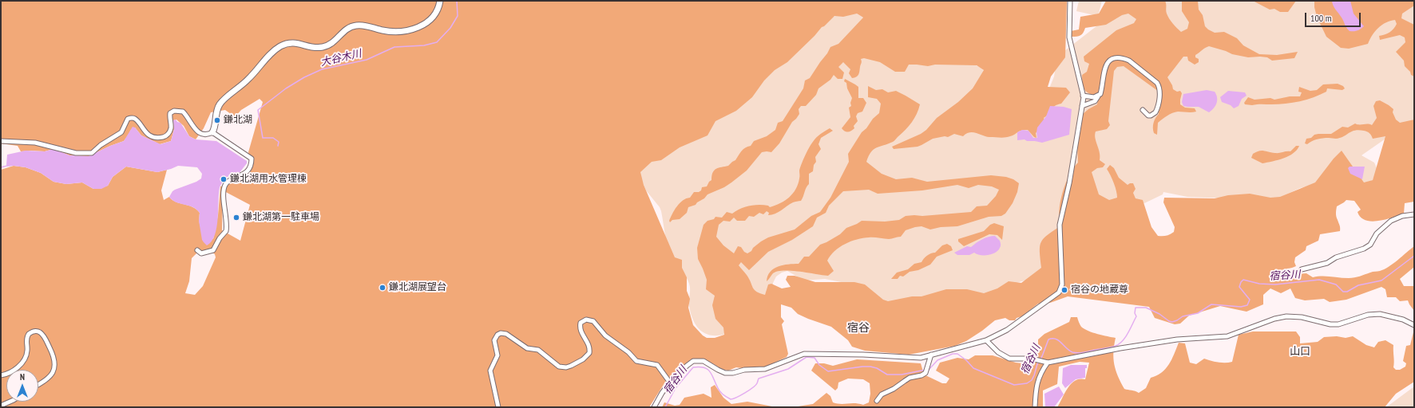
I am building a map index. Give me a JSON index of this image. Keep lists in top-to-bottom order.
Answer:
{
  "districts": ["宿谷", "山口"],
  "water": ["大谷木川", "宿谷川"],
  "places": [
    "鎌北湖",
    "鎌北湖用水管理棟",
    "鎌北湖第一駐車場",
    "鎌北湖展望台",
    "宿谷の地蔵尊"
  ],
  "scale_bar": "100 m",
  "north": "top"
}
